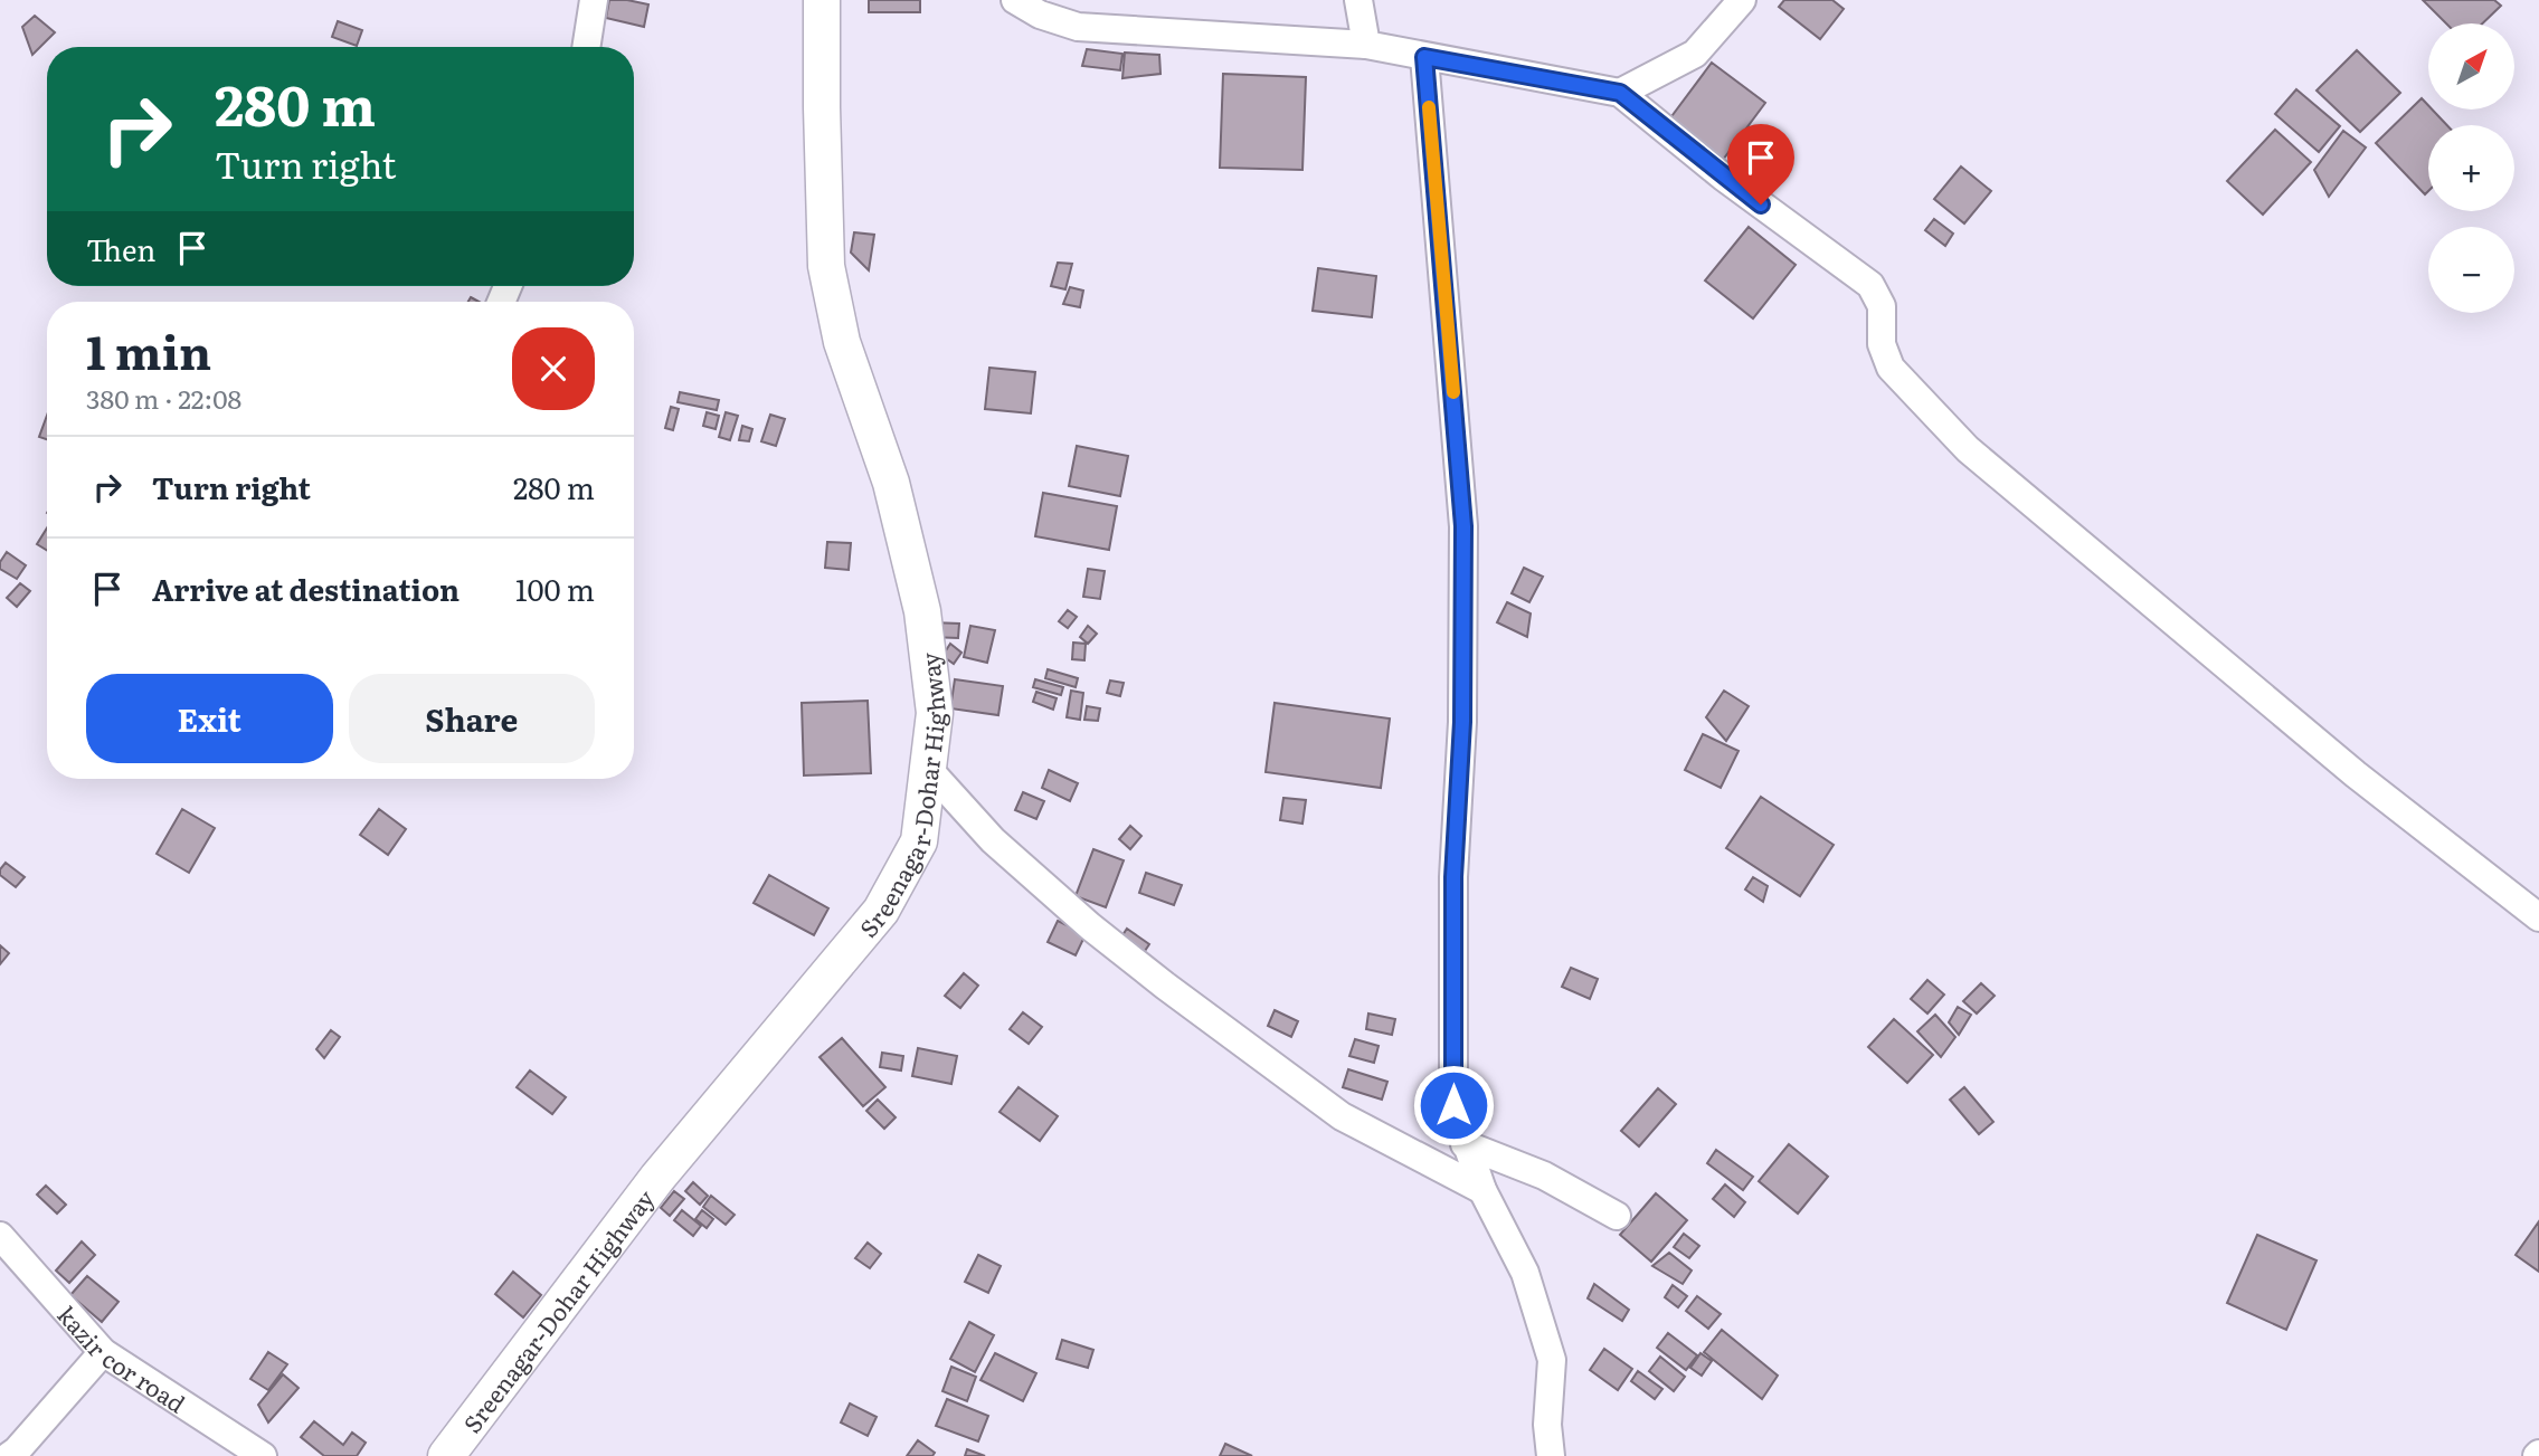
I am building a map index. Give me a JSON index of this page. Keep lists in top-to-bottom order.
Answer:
{
  "streets": {
    "main road": ["Sreenagar-Dohar Highway"],
    "street": ["kazir cor road"]
  },
  "north": "top right",
  "page": {
    "map_buttons": ["+", "−"],
    "turn": ["280 m", "Turn right"],
    "then": "Then",
    "heading": ["1 min", "380 m · 22:08"],
    "list": [
      {
        "name": "Turn right",
        "value": "280 m"
      },
      {
        "name": "Arrive at destination",
        "value": "100 m"
      }
    ],
    "buttons": ["Exit", "Share"]
  }
}
